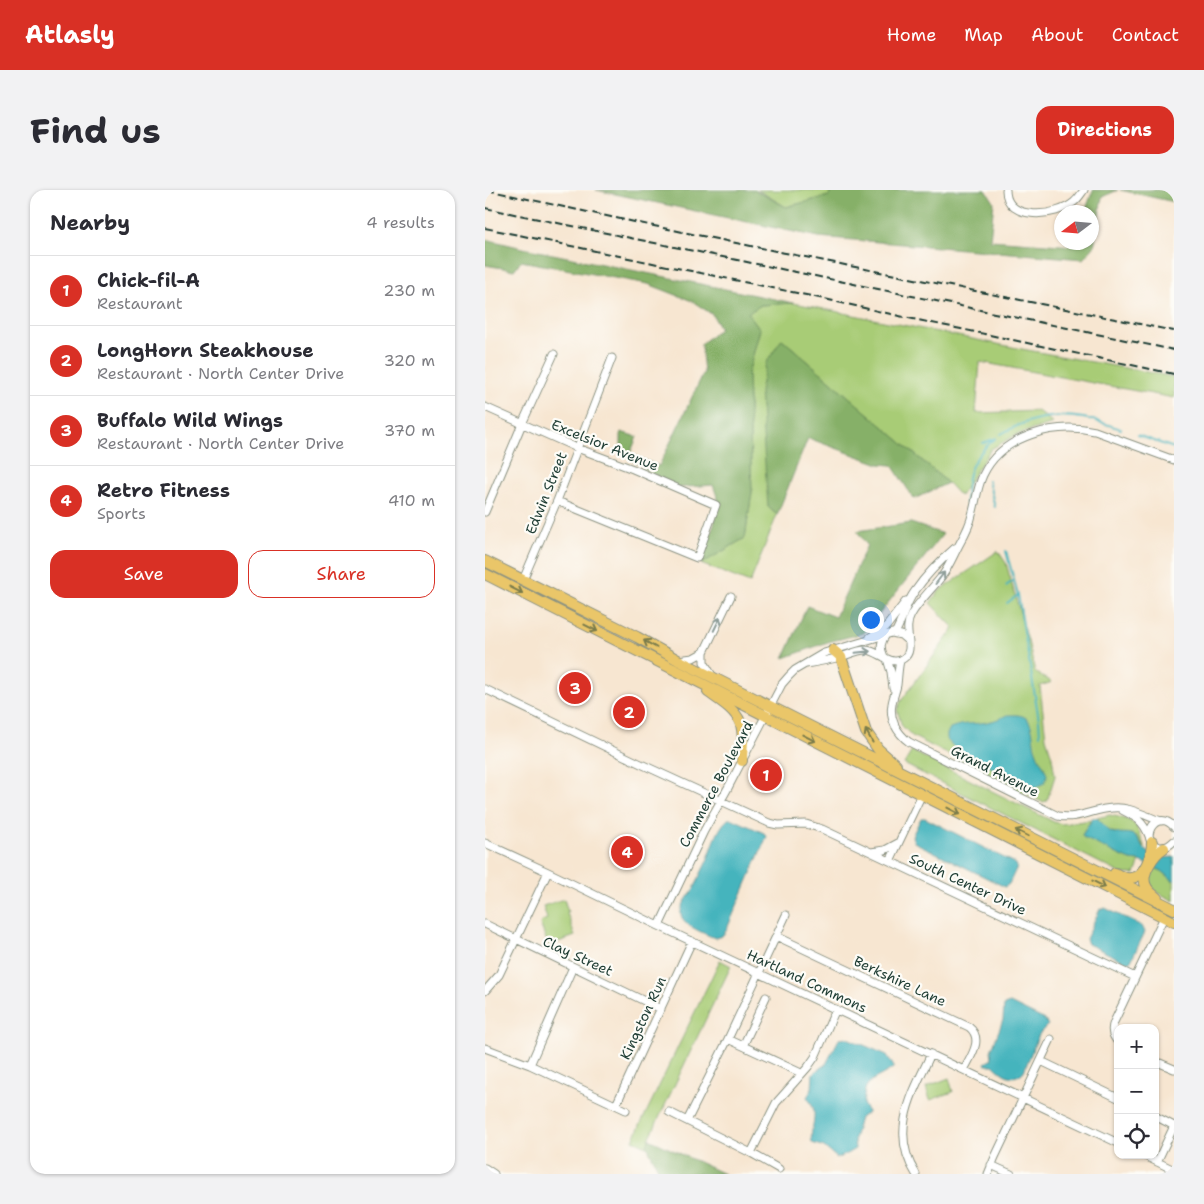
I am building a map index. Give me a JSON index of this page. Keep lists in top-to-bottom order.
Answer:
{
  "streets": {
    "street": [
      "Excelsior Avenue",
      "Edwin Street",
      "Grand Avenue",
      "Commerce Boulevard",
      "South Center Drive",
      "Clay Street",
      "Hartland Commons",
      "Berkshire Lane",
      "Kingston Run"
    ]
  },
  "crossings": [
    ["Excelsior Avenue", "Edwin Street"],
    ["Grand Avenue", "Commerce Boulevard"],
    ["Commerce Boulevard", "South Center Drive"],
    ["Commerce Boulevard", "Hartland Commons"],
    ["Clay Street", "Kingston Run"],
    ["Hartland Commons", "Berkshire Lane"],
    ["Hartland Commons", "Kingston Run"]
  ],
  "north": "left",
  "page": {
    "header": "Atlasly",
    "nav": [
      "Home",
      "Map",
      "About",
      "Contact"
    ],
    "buttons": [
      "Directions",
      ["Save", "Share"]
    ],
    "title": "Find us",
    "heading": ["Nearby", "4 results"],
    "list": [
      {
        "mark": "1",
        "name": "Chick-fil-A",
        "note": "Restaurant",
        "value": "230 m"
      },
      {
        "mark": "2",
        "name": "LongHorn Steakhouse",
        "note": "Restaurant · North Center Drive",
        "value": "320 m"
      },
      {
        "mark": "3",
        "name": "Buffalo Wild Wings",
        "note": "Restaurant · North Center Drive",
        "value": "370 m"
      },
      {
        "mark": "4",
        "name": "Retro Fitness",
        "note": "Sports",
        "value": "410 m"
      }
    ],
    "pins": [
      "3",
      "2",
      "1",
      "4"
    ],
    "map_buttons": ["+", "−"]
  }
}
